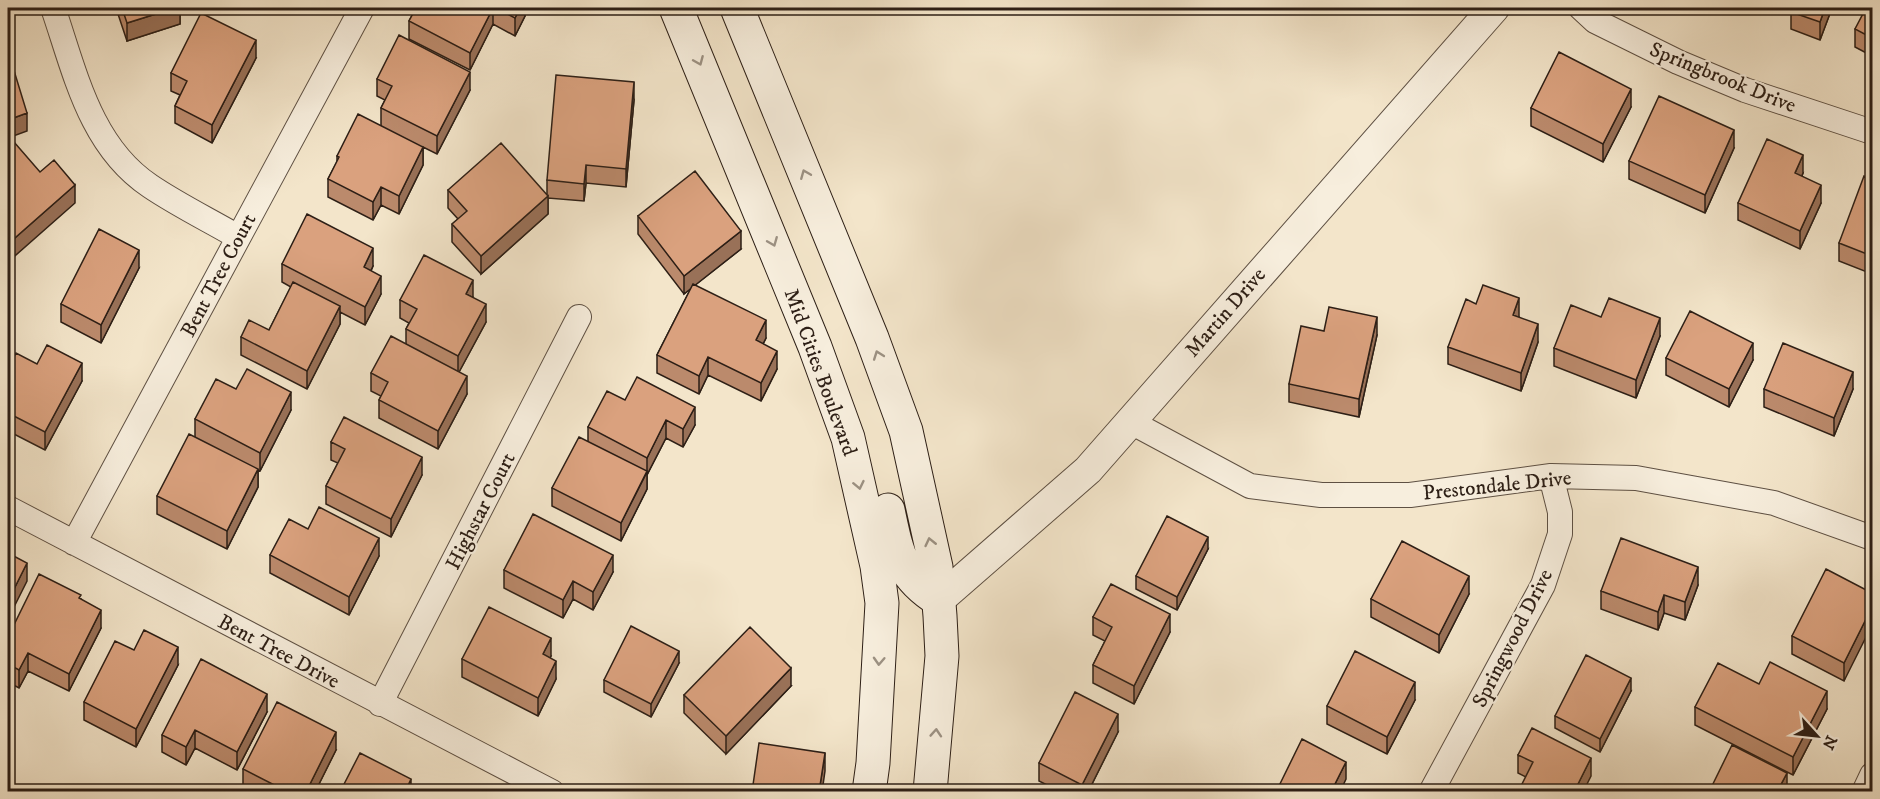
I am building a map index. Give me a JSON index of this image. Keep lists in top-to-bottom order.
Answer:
{
  "streets": {
    "main road": ["Mid Cities Boulevard"],
    "street": [
      "Springbrook Drive",
      "Bent Tree Court",
      "Martin Drive",
      "Prestondale Drive",
      "Highstar Court",
      "Springwood Drive",
      "Bent Tree Drive"
    ]
  },
  "crossings": [
    ["Bent Tree Court", "Bent Tree Drive"],
    ["Martin Drive", "Prestondale Drive"],
    ["Prestondale Drive", "Springwood Drive"],
    ["Highstar Court", "Bent Tree Drive"]
  ],
  "north": "bottom right"
}
